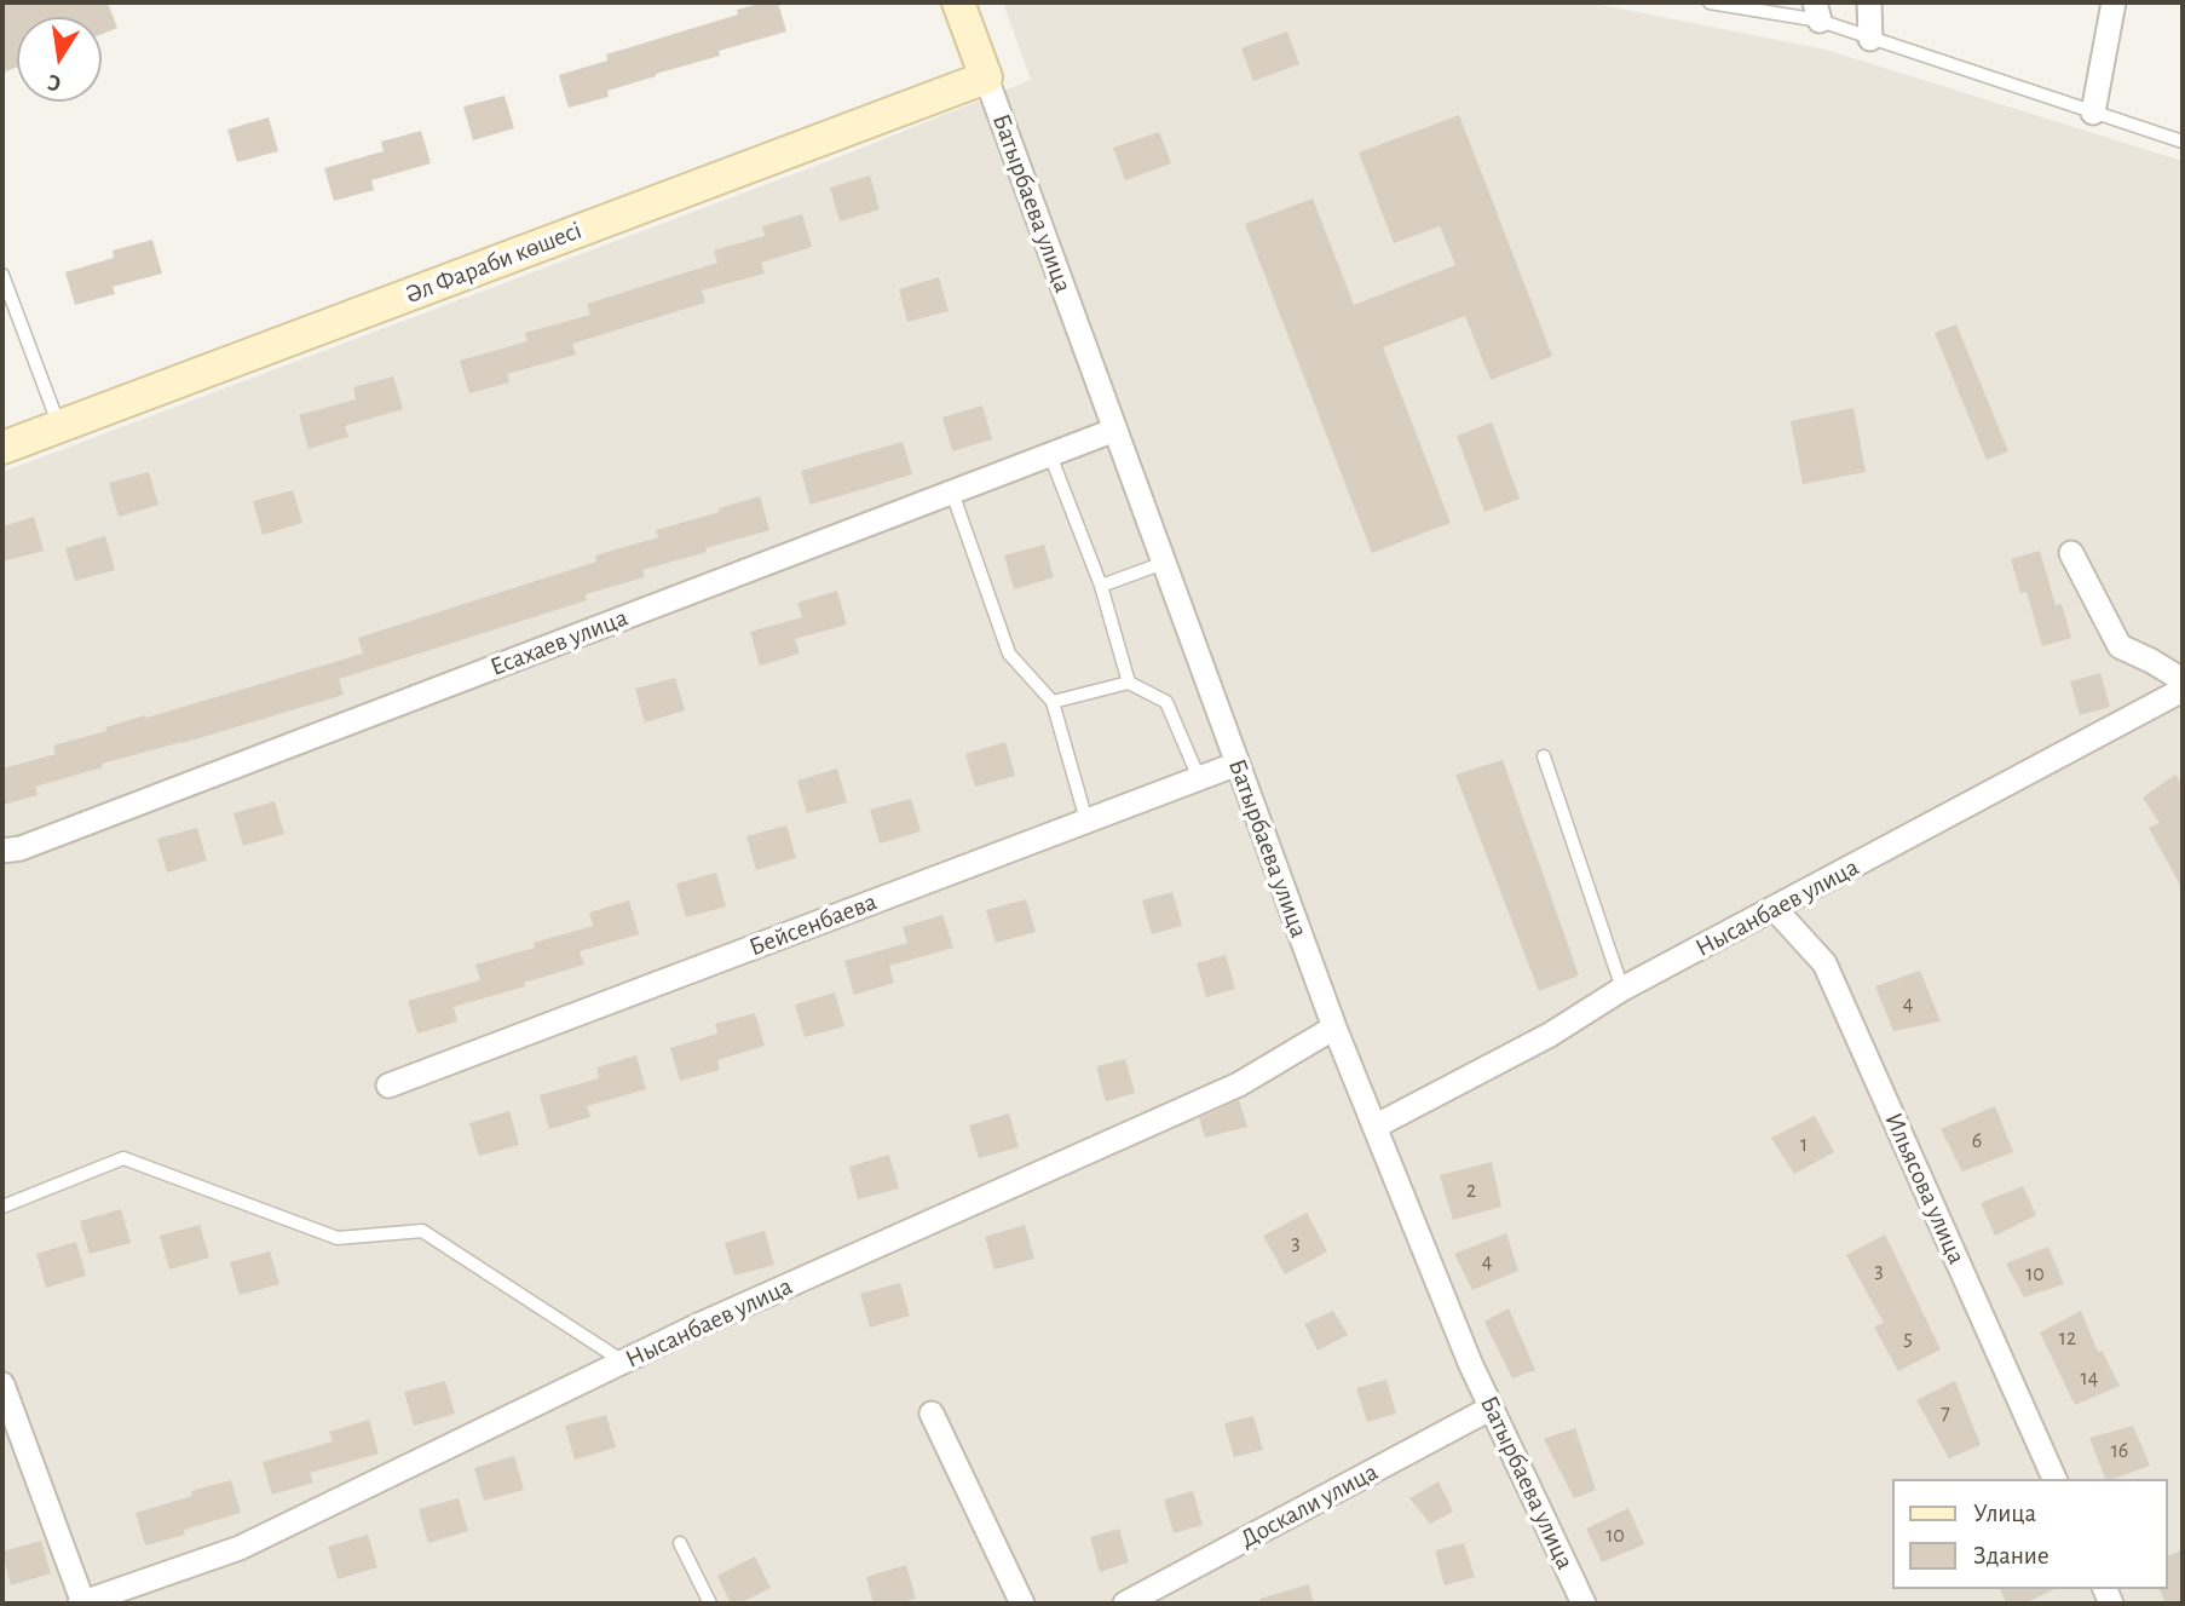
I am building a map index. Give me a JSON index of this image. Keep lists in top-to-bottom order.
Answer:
{
  "streets": {
    "street": [
      "Батырбаева улица",
      "Әл Фараби көшесі",
      "Есахаев улица",
      "Нысанбаев улица",
      "Бейсенбаева",
      "Ильясова улица",
      "Доскали улица"
    ]
  },
  "crossings": [
    ["Батырбаева улица", "Әл Фараби көшесі"],
    ["Батырбаева улица", "Есахаев улица"],
    ["Батырбаева улица", "Нысанбаев улица"],
    ["Батырбаева улица", "Бейсенбаева"],
    ["Батырбаева улица", "Доскали улица"],
    ["Нысанбаев улица", "Ильясова улица"]
  ],
  "house_numbers": [
    "4",
    "6",
    "1",
    "2",
    "3",
    "4",
    "3",
    "10",
    "5",
    "12",
    "14",
    "7",
    "16",
    "10"
  ],
  "legend": ["Улица", "Здание"],
  "north": "bottom"
}
